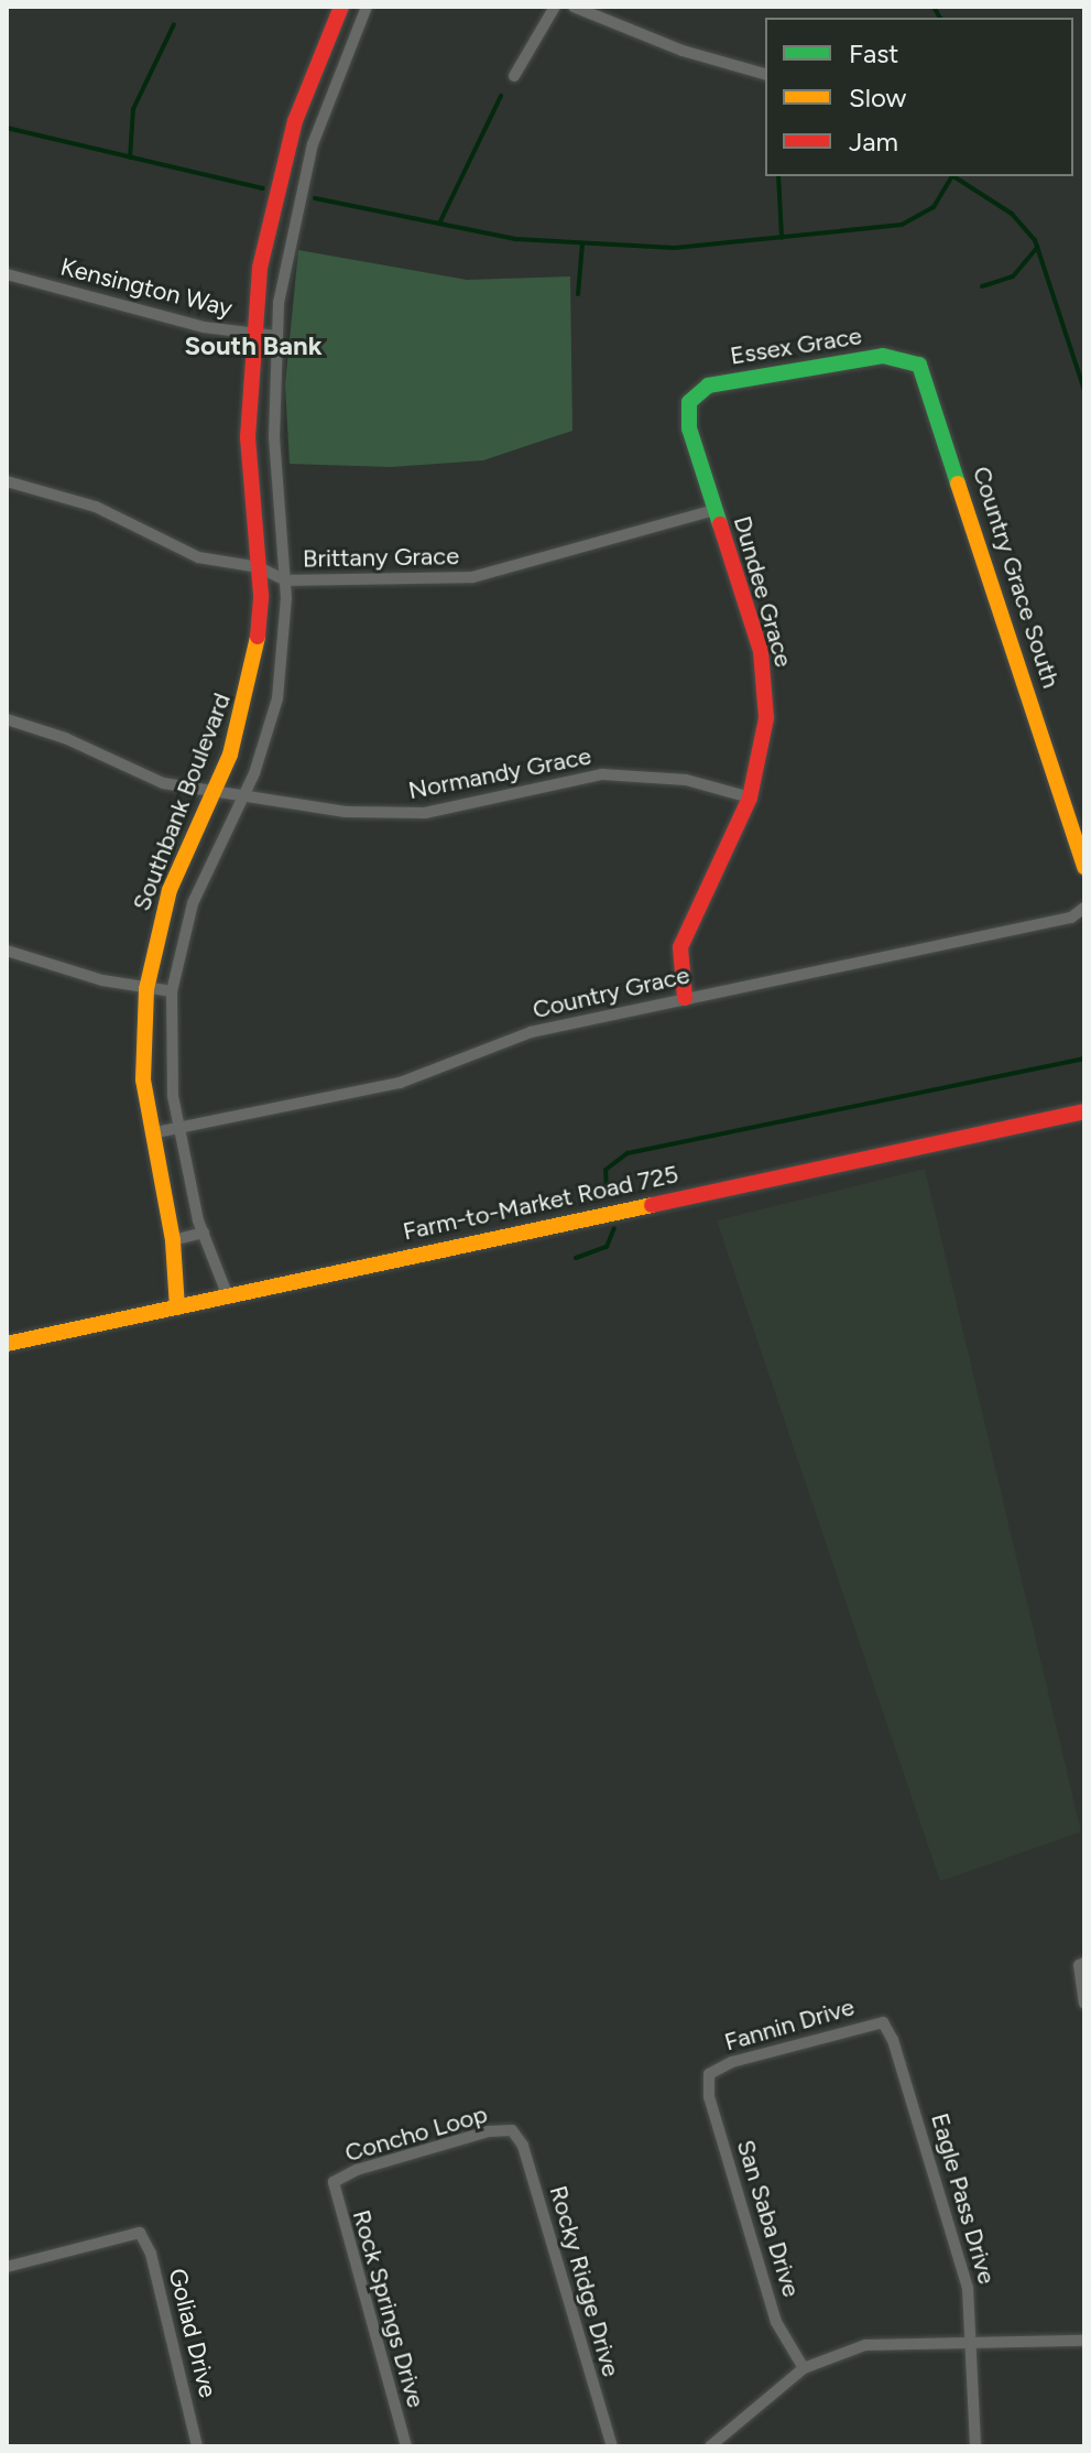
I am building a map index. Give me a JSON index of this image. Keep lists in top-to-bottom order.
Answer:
{
  "streets": {
    "street": [
      "Kensington Way",
      "Essex Grace",
      "Brittany Grace",
      "Country Grace South",
      "Dundee Grace",
      "Normandy Grace",
      "Southbank Boulevard",
      "Country Grace",
      "Farm-to-Market Road 725",
      "Fannin Drive",
      "Concho Loop",
      "Eagle Pass Drive",
      "San Saba Drive",
      "Rocky Ridge Drive",
      "Rock Springs Drive",
      "Goliad Drive"
    ]
  },
  "crossings": [
    ["Kensington Way", "Southbank Boulevard"],
    ["Essex Grace", "Country Grace South"],
    ["Essex Grace", "Dundee Grace"],
    ["Brittany Grace", "Dundee Grace"],
    ["Brittany Grace", "Southbank Boulevard"],
    ["Dundee Grace", "Normandy Grace"],
    ["Dundee Grace", "Country Grace"],
    ["Normandy Grace", "Southbank Boulevard"],
    ["Southbank Boulevard", "Country Grace"],
    ["Southbank Boulevard", "Farm-to-Market Road 725"],
    ["Fannin Drive", "Eagle Pass Drive"],
    ["Fannin Drive", "San Saba Drive"],
    ["Concho Loop", "Rocky Ridge Drive"],
    ["Concho Loop", "Rock Springs Drive"]
  ],
  "districts": ["South Bank"],
  "legend": ["Fast", "Slow", "Jam"]
}
